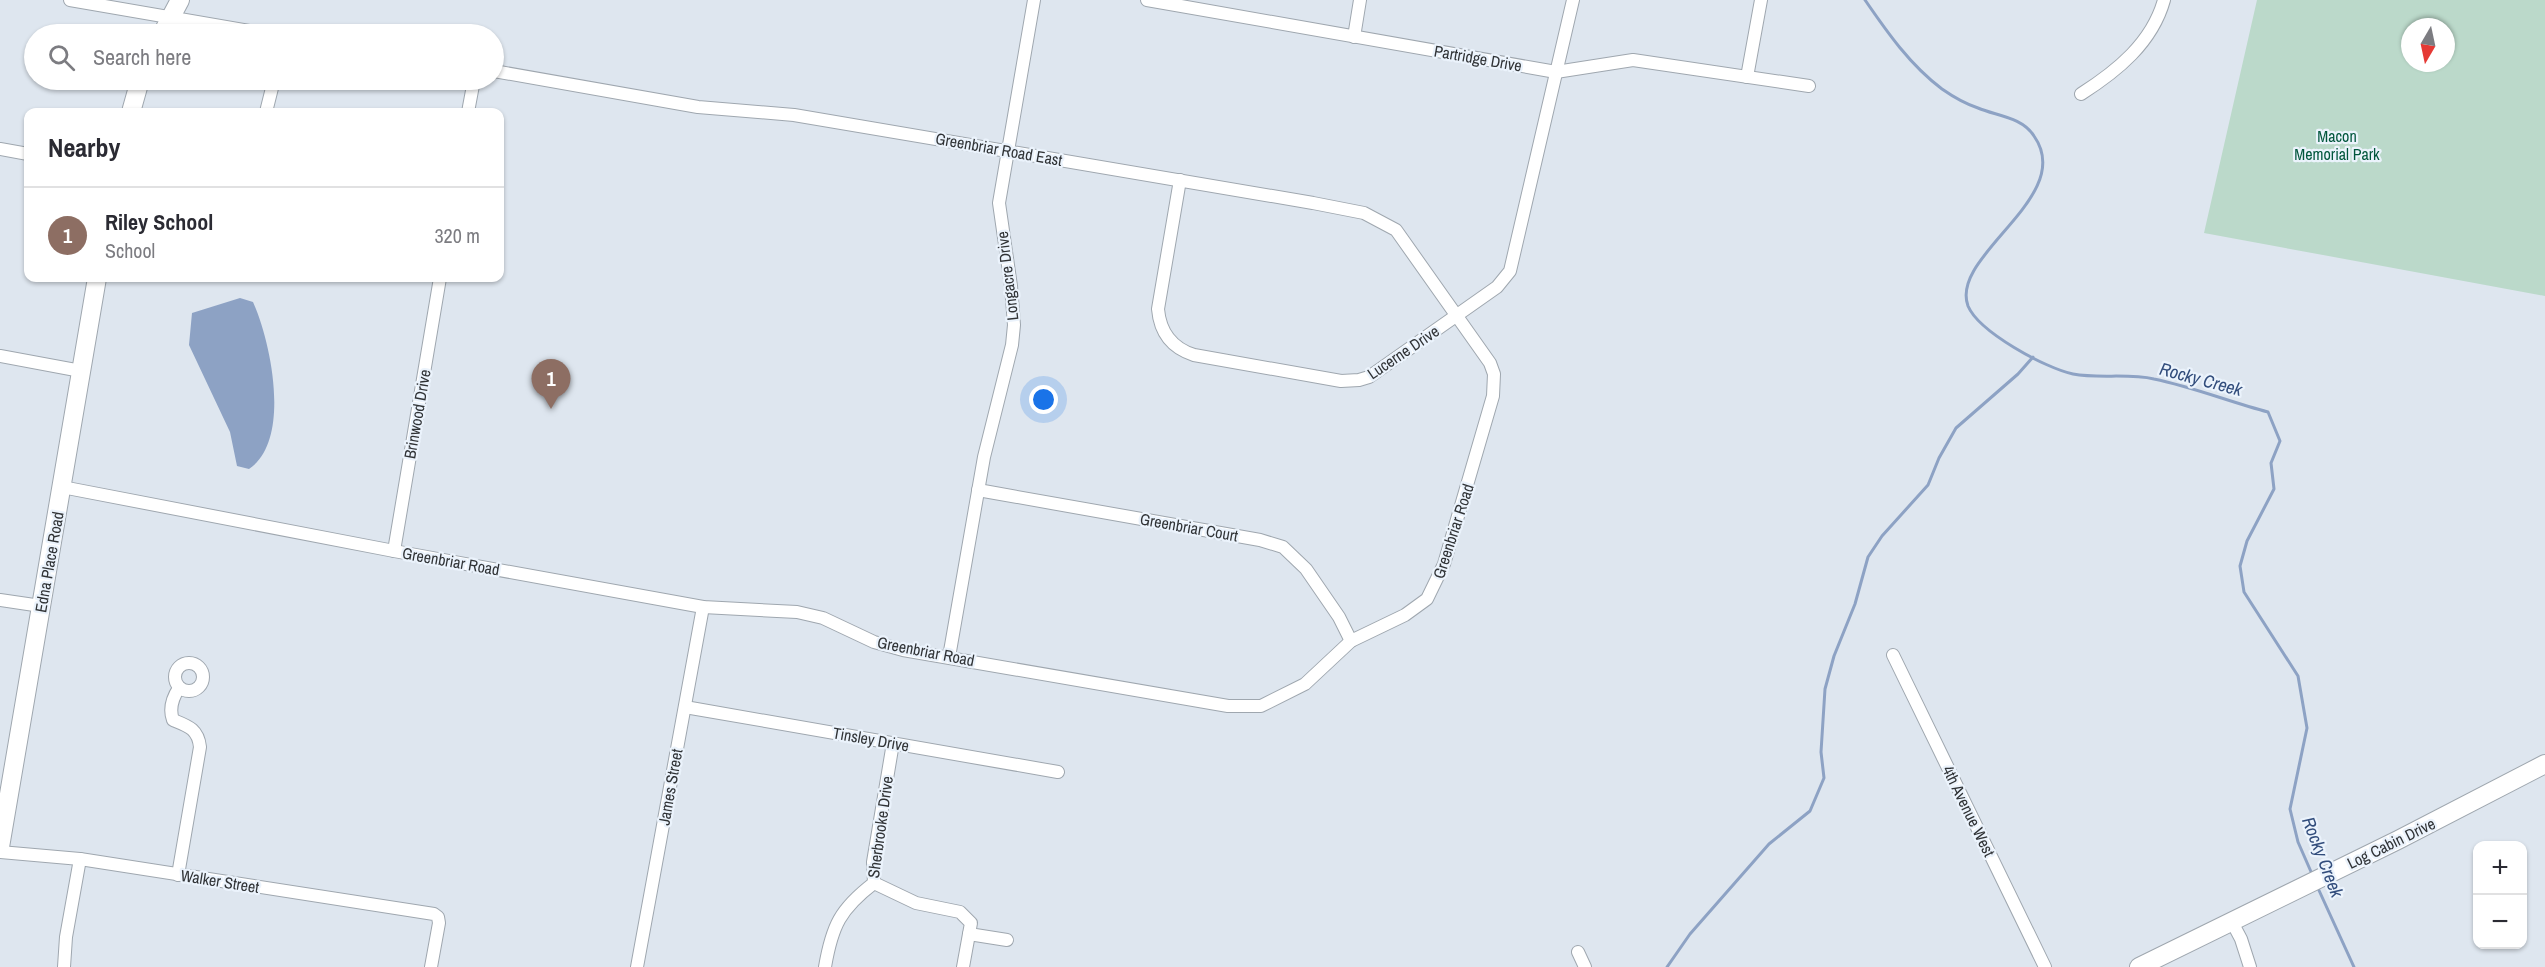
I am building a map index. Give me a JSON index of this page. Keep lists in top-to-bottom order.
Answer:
{
  "streets": {
    "street": [
      "Partridge Drive",
      "Greenbriar Road East",
      "Longacre Drive",
      "Lucerne Drive",
      "Brinwood Drive",
      "Greenbriar Court",
      "Greenbriar Road",
      "Edna Place Road",
      "Tinsley Drive",
      "James Street",
      "4th Avenue West",
      "Sherbrooke Drive",
      "Log Cabin Drive",
      "Walker Street"
    ]
  },
  "crossings": [
    ["Partridge Drive", "Lucerne Drive"],
    ["Greenbriar Road East", "Longacre Drive"],
    ["Greenbriar Road East", "Lucerne Drive"],
    ["Greenbriar Road East", "Greenbriar Road"],
    ["Longacre Drive", "Greenbriar Court"],
    ["Longacre Drive", "Greenbriar Road"],
    ["Lucerne Drive", "Greenbriar Road"],
    ["Brinwood Drive", "Greenbriar Road"],
    ["Greenbriar Court", "Greenbriar Road"],
    ["Greenbriar Road", "Edna Place Road"],
    ["Greenbriar Road", "James Street"],
    ["Tinsley Drive", "James Street"],
    ["Tinsley Drive", "Sherbrooke Drive"]
  ],
  "water": ["Rocky Creek"],
  "parks": ["Macon Memorial Park"],
  "north": "bottom",
  "page": {
    "search": "Search here",
    "heading": "Nearby",
    "list": [
      {
        "mark": "1",
        "name": "Riley School",
        "note": "School",
        "value": "320 m"
      }
    ],
    "pins": "1",
    "map_buttons": ["+", "−"]
  }
}
